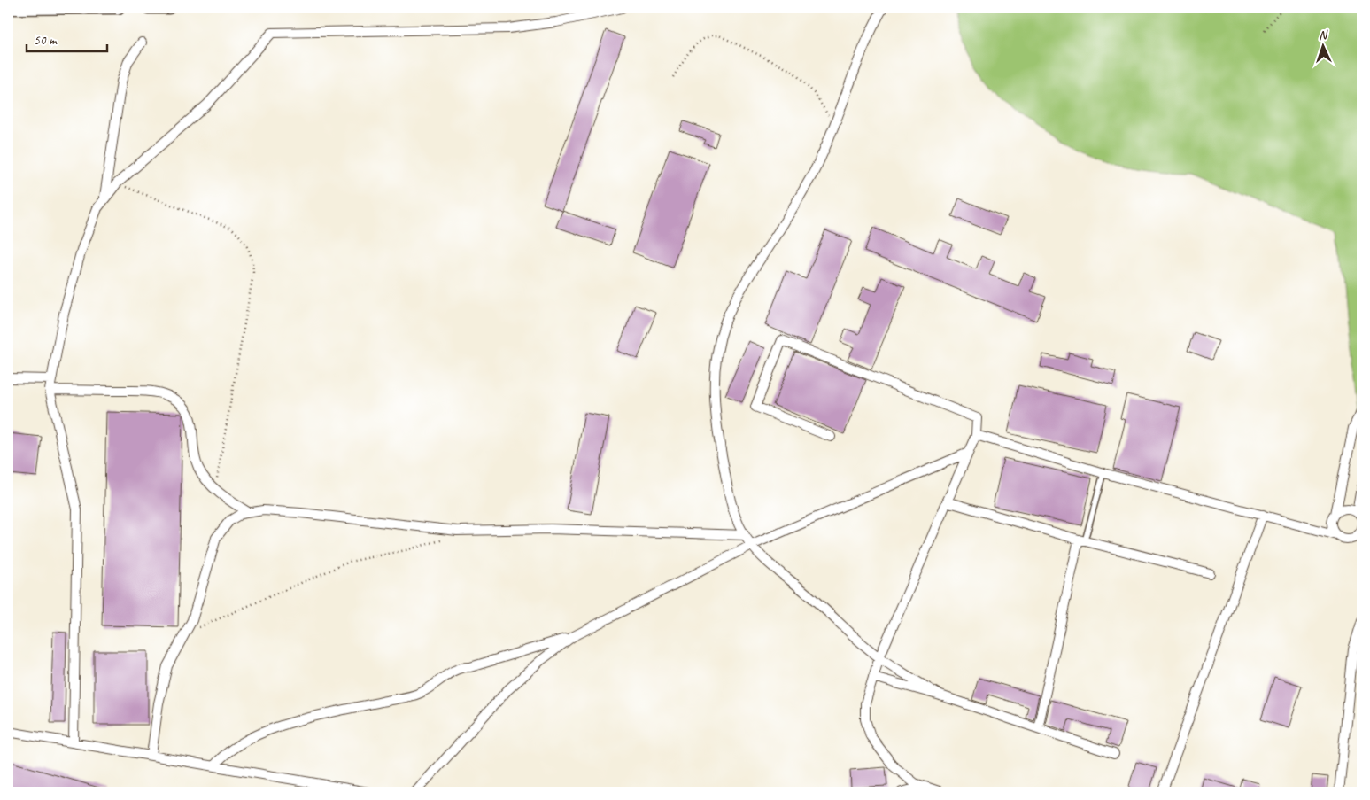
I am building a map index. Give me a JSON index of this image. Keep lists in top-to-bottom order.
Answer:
{
  "scale_bar": "50 m",
  "north": "top"
}
